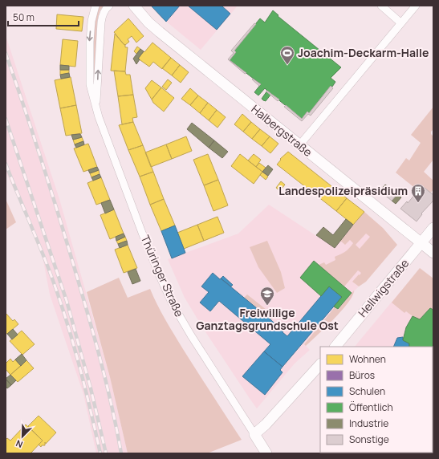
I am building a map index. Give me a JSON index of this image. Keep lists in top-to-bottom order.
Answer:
{
  "streets": {
    "street": ["Halbergstraße", "Thüringer Straße", "Hellwigstraße"]
  },
  "crossings": [
    ["Halbergstraße", "Hellwigstraße"]
  ],
  "places": {
    "sports": ["Joachim-Deckarm-Halle"],
    "building": ["Landespolizeipräsidium"],
    "school or university": ["Freiwillige Ganztagsgrundschule Ost"]
  },
  "legend": [
    "Wohnen",
    "Büros",
    "Schulen",
    "Öffentlich",
    "Industrie",
    "Sonstige"
  ],
  "scale_bar": "50 m",
  "north": "bottom left"
}
